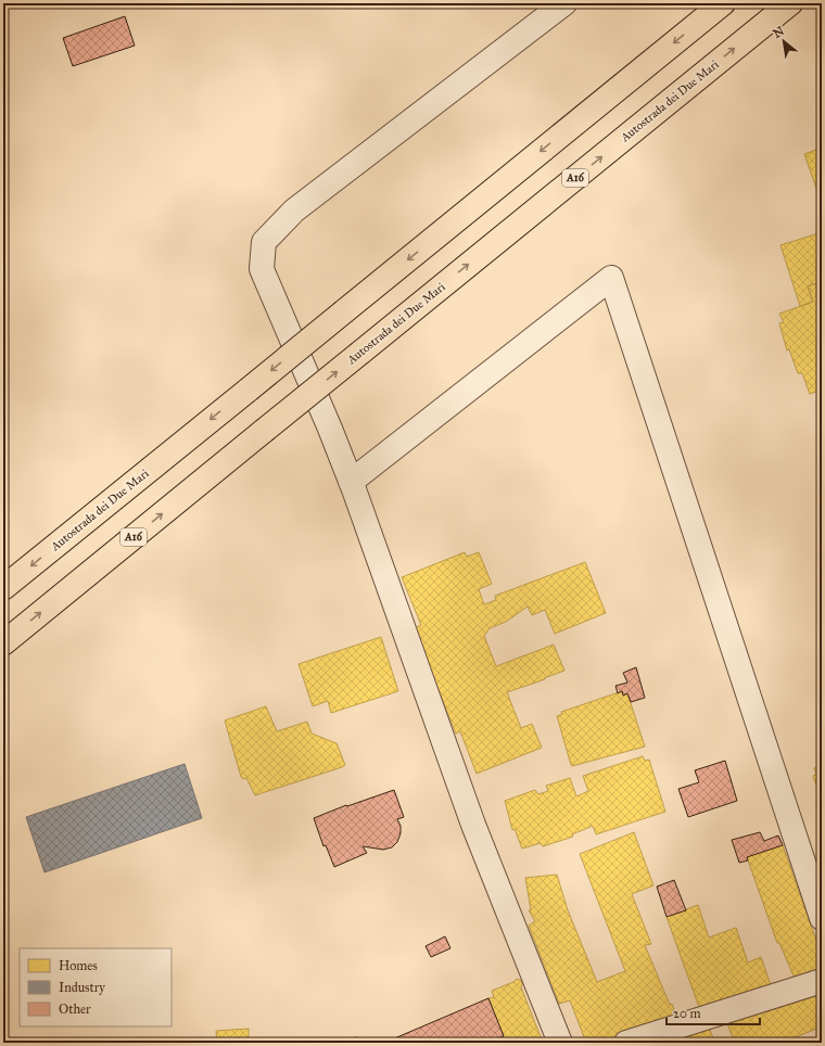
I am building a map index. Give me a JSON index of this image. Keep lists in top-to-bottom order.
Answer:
{
  "streets": {
    "highway": ["Autostrada dei Due Mari", "A16"]
  },
  "legend": ["Homes", "Industry", "Other"],
  "scale_bar": "20 m",
  "north": "top left"
}
